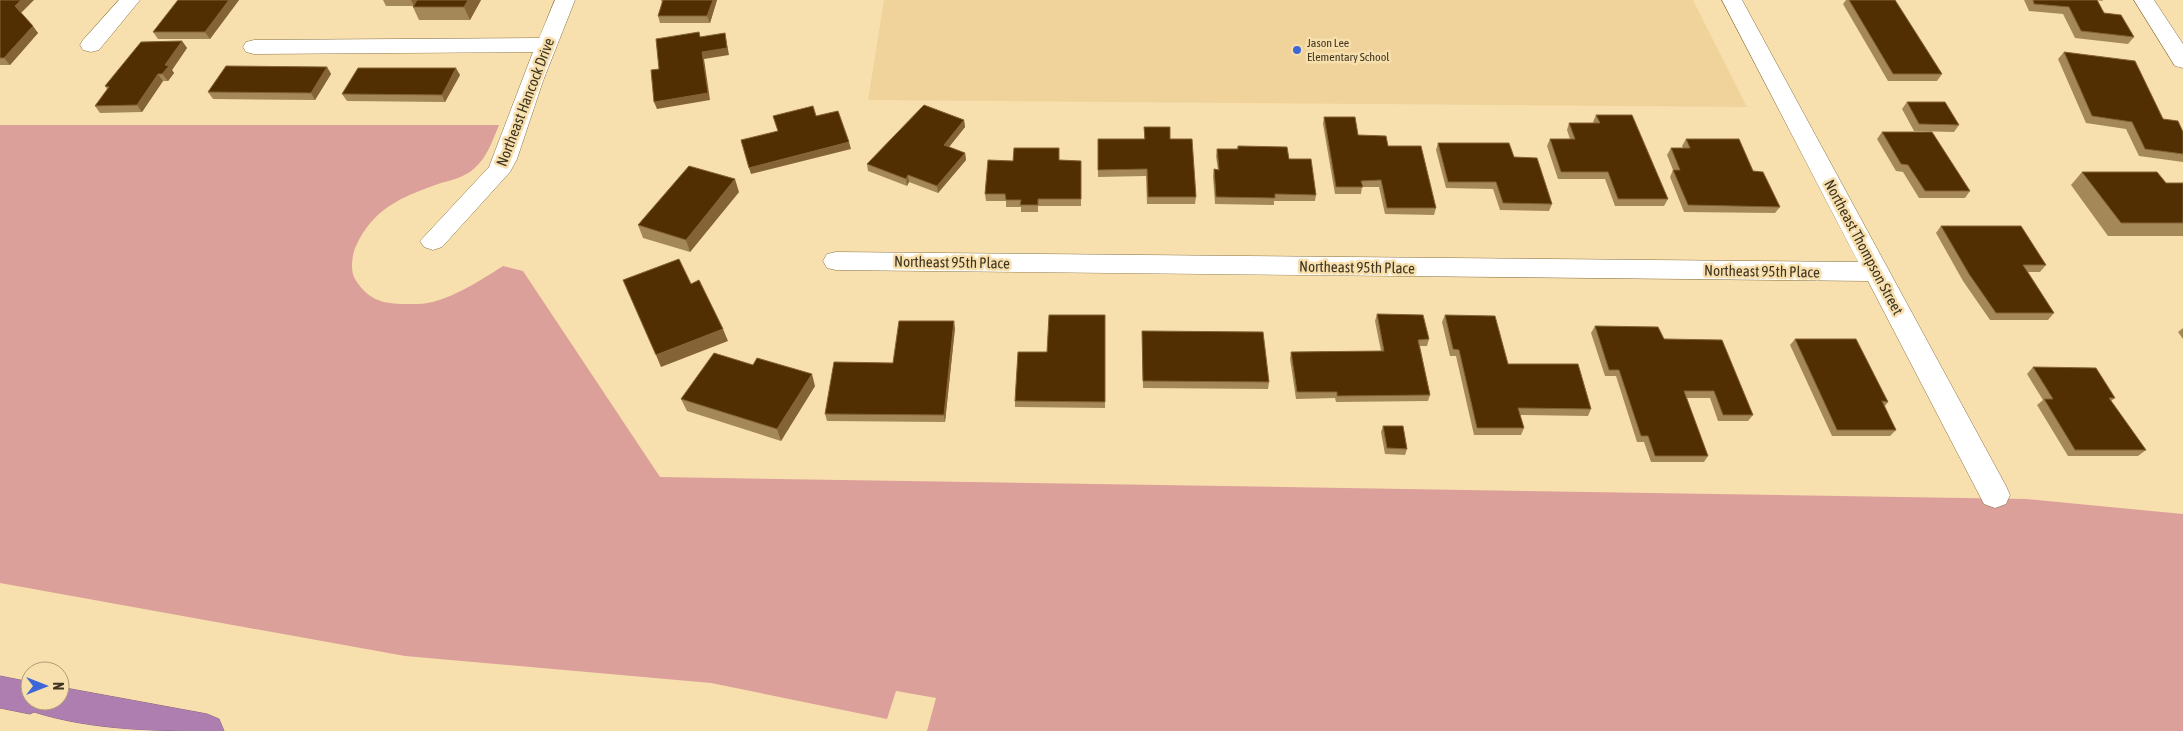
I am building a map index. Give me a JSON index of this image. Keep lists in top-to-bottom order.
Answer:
{
  "streets": {
    "street": ["Northeast Hancock Drive", "Northeast Thompson Street", "Northeast 95th Place"]
  },
  "crossings": [
    ["Northeast Thompson Street", "Northeast 95th Place"]
  ],
  "places": ["Jason Lee Elementary School"],
  "north": "right"
}
